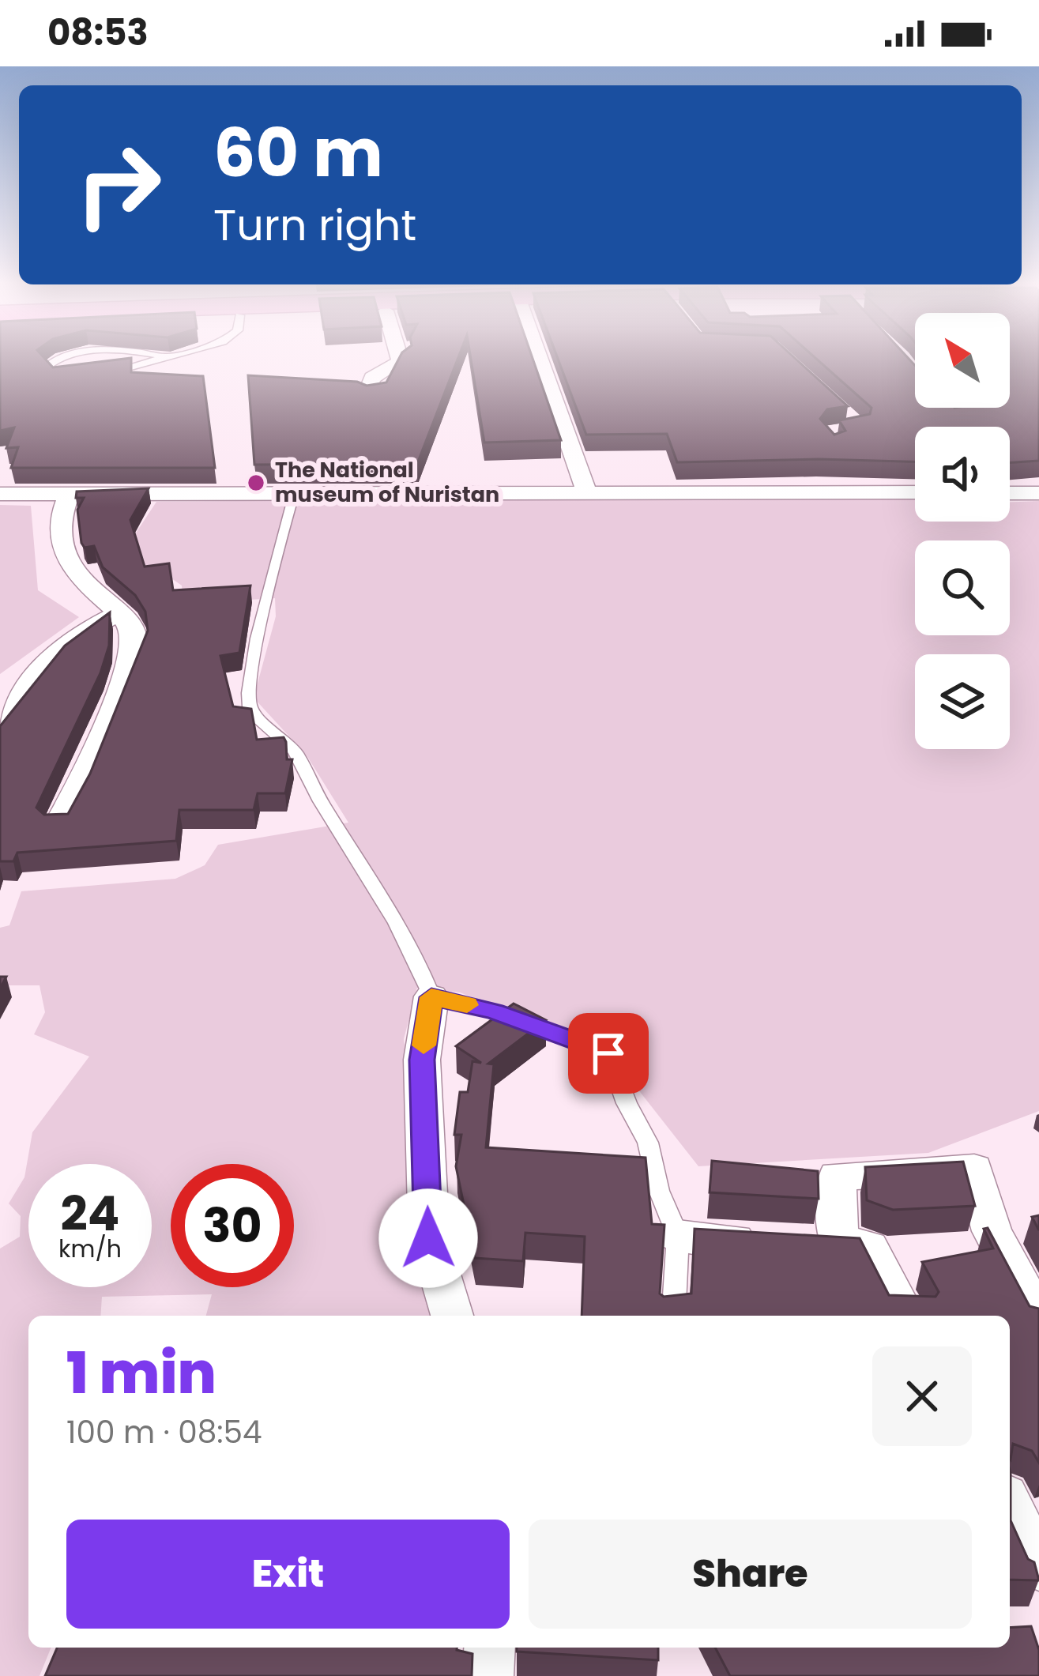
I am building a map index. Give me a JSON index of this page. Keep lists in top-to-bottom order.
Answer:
{
  "places": ["The National museum of Nuristan"],
  "north": "top left",
  "page": {
    "status": "08:53",
    "turn": ["60 m", "Turn right"],
    "speed": "24 km/h",
    "limit": "30",
    "heading": ["1 min", "100 m · 08:54"],
    "buttons": ["Exit", "Share"]
  }
}
